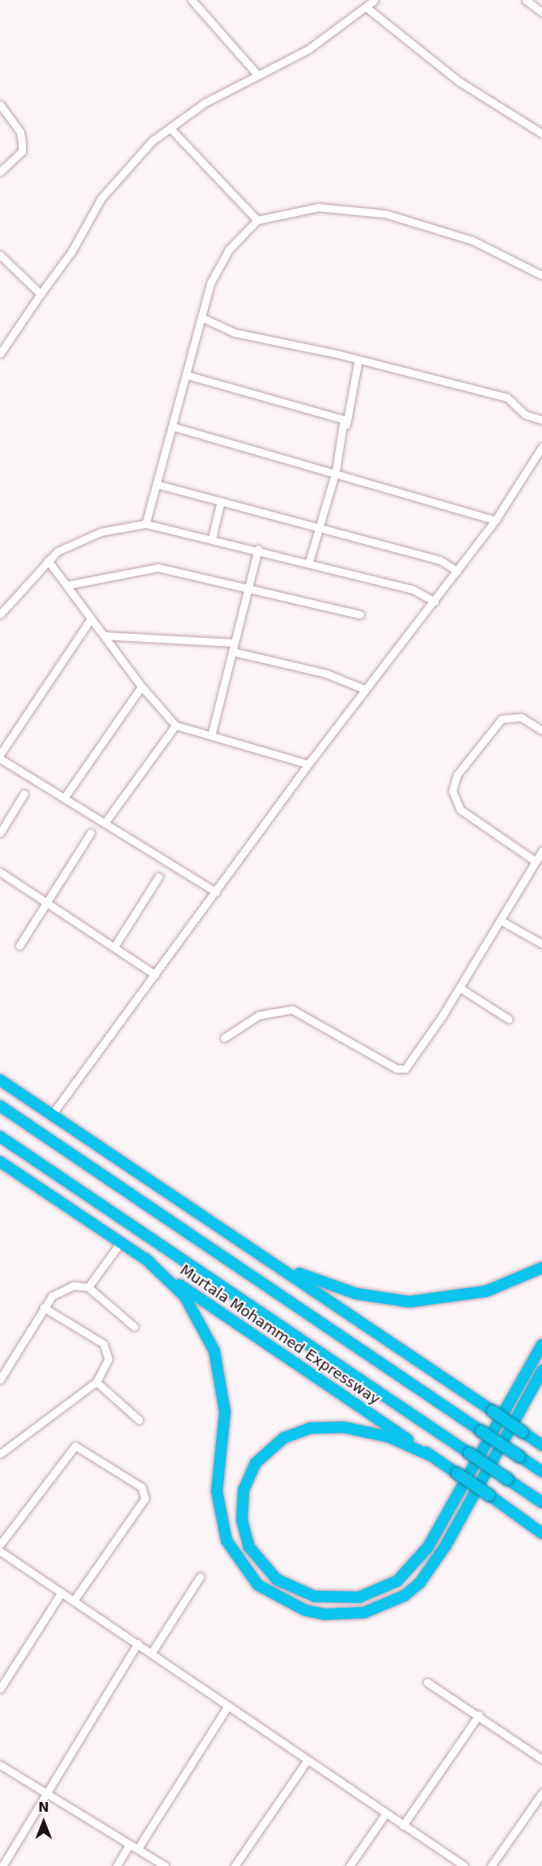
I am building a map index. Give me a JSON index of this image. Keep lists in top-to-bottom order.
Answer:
{
  "streets": {
    "highway": ["Murtala Mohammed Expressway"]
  },
  "north": "top"
}
